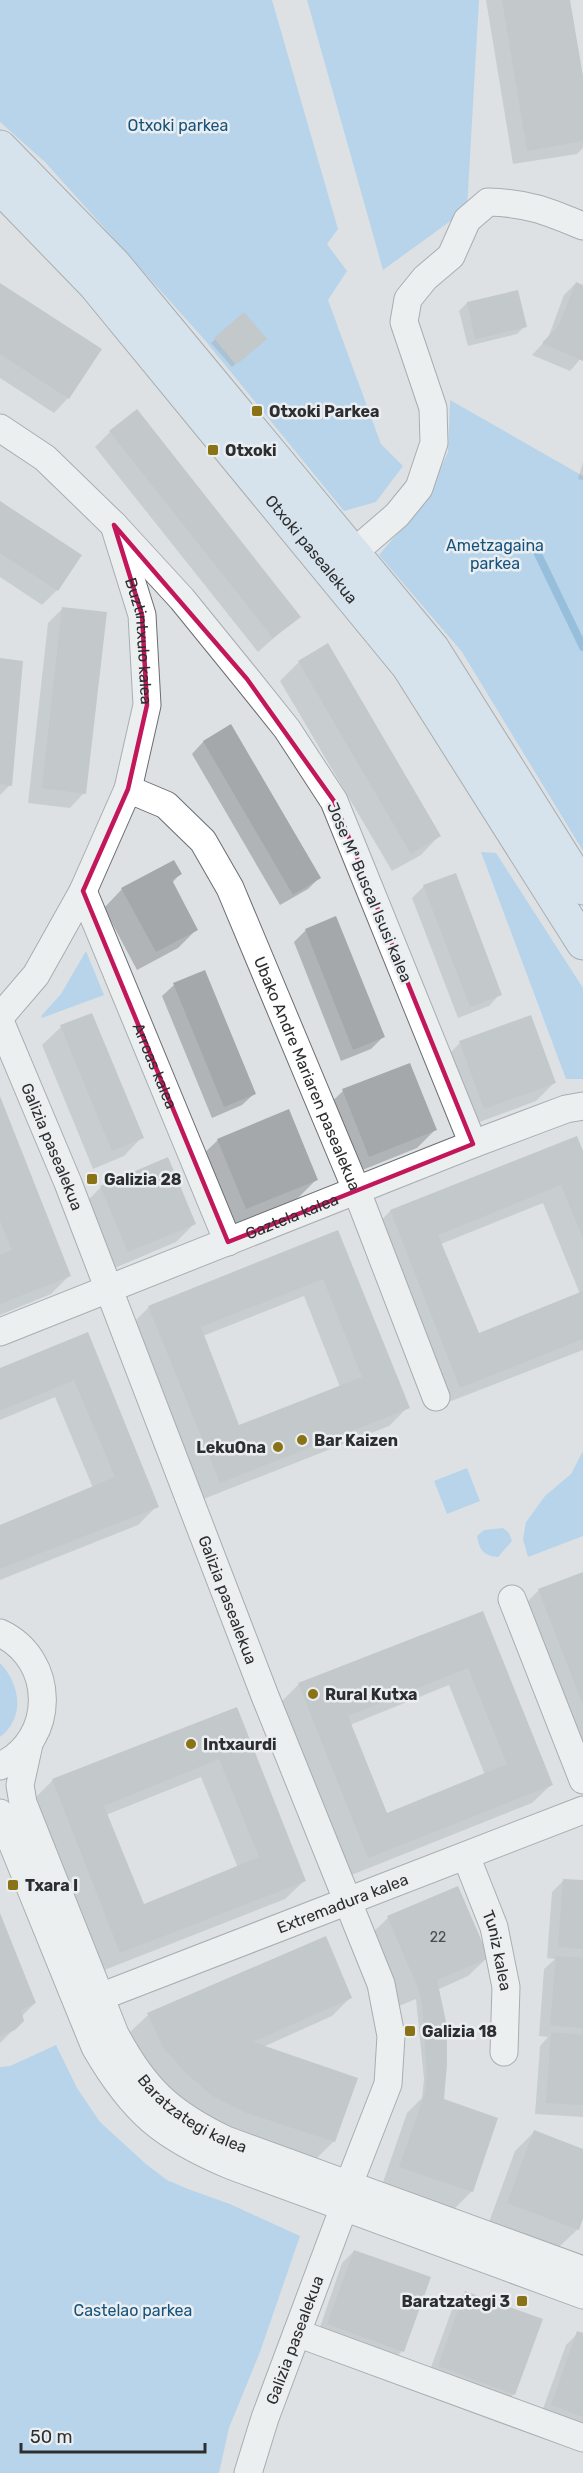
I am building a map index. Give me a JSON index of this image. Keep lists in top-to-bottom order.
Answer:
{
  "streets": {
    "main road": ["Otxoki pasealekua"],
    "street": [
      "Buztintxulo kalea",
      "Jose Mª Buscal Isusi kalea",
      "Arroas kalea",
      "Ubako Andre Mariaren pasealekua",
      "Galizia pasealekua",
      "Gaztela kalea",
      "Extremadura kalea",
      "Tuniz kalea",
      "Baratzategi kalea"
    ]
  },
  "crossings": [
    ["Buztintxulo kalea", "Jose Mª Buscal Isusi kalea"],
    ["Buztintxulo kalea", "Arroas kalea"],
    ["Buztintxulo kalea", "Ubako Andre Mariaren pasealekua"],
    ["Buztintxulo kalea", "Galizia pasealekua"],
    ["Jose Mª Buscal Isusi kalea", "Gaztela kalea"],
    ["Arroas kalea", "Gaztela kalea"],
    ["Ubako Andre Mariaren pasealekua", "Gaztela kalea"],
    ["Galizia pasealekua", "Gaztela kalea"],
    ["Galizia pasealekua", "Extremadura kalea"],
    ["Galizia pasealekua", "Baratzategi kalea"],
    ["Extremadura kalea", "Tuniz kalea"],
    ["Extremadura kalea", "Baratzategi kalea"]
  ],
  "parks": ["Otxoki parkea", "Ametzagaina parkea", "Castelao parkea"],
  "places": {
    "transit": [
      "Otxoki Parkea",
      "Otxoki",
      "Galizia 28",
      "Txara I",
      "Galizia 18",
      "Baratzategi 3"
    ],
    "other": [
      "Bar Kaizen",
      "LekuOna",
      "Rural Kutxa",
      "Intxaurdi"
    ]
  },
  "house_numbers": ["22"],
  "scale_bar": "50 m"
}
